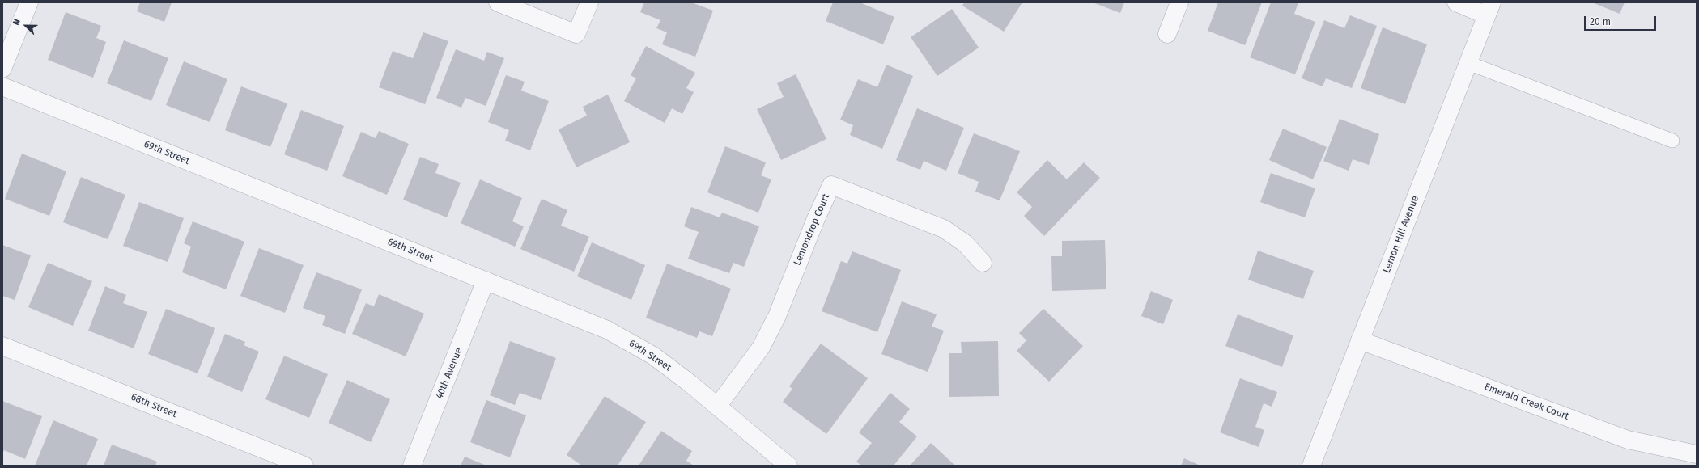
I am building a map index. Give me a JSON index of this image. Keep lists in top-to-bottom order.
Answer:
{
  "streets": {
    "street": [
      "69th Street",
      "Lemondrop Court",
      "Lemon Hill Avenue",
      "40th Avenue",
      "Emerald Creek Court",
      "68th Street"
    ]
  },
  "crossings": [
    ["69th Street", "Lemondrop Court"],
    ["69th Street", "40th Avenue"],
    ["Lemon Hill Avenue", "Emerald Creek Court"]
  ],
  "scale_bar": "20 m",
  "north": "left"
}
